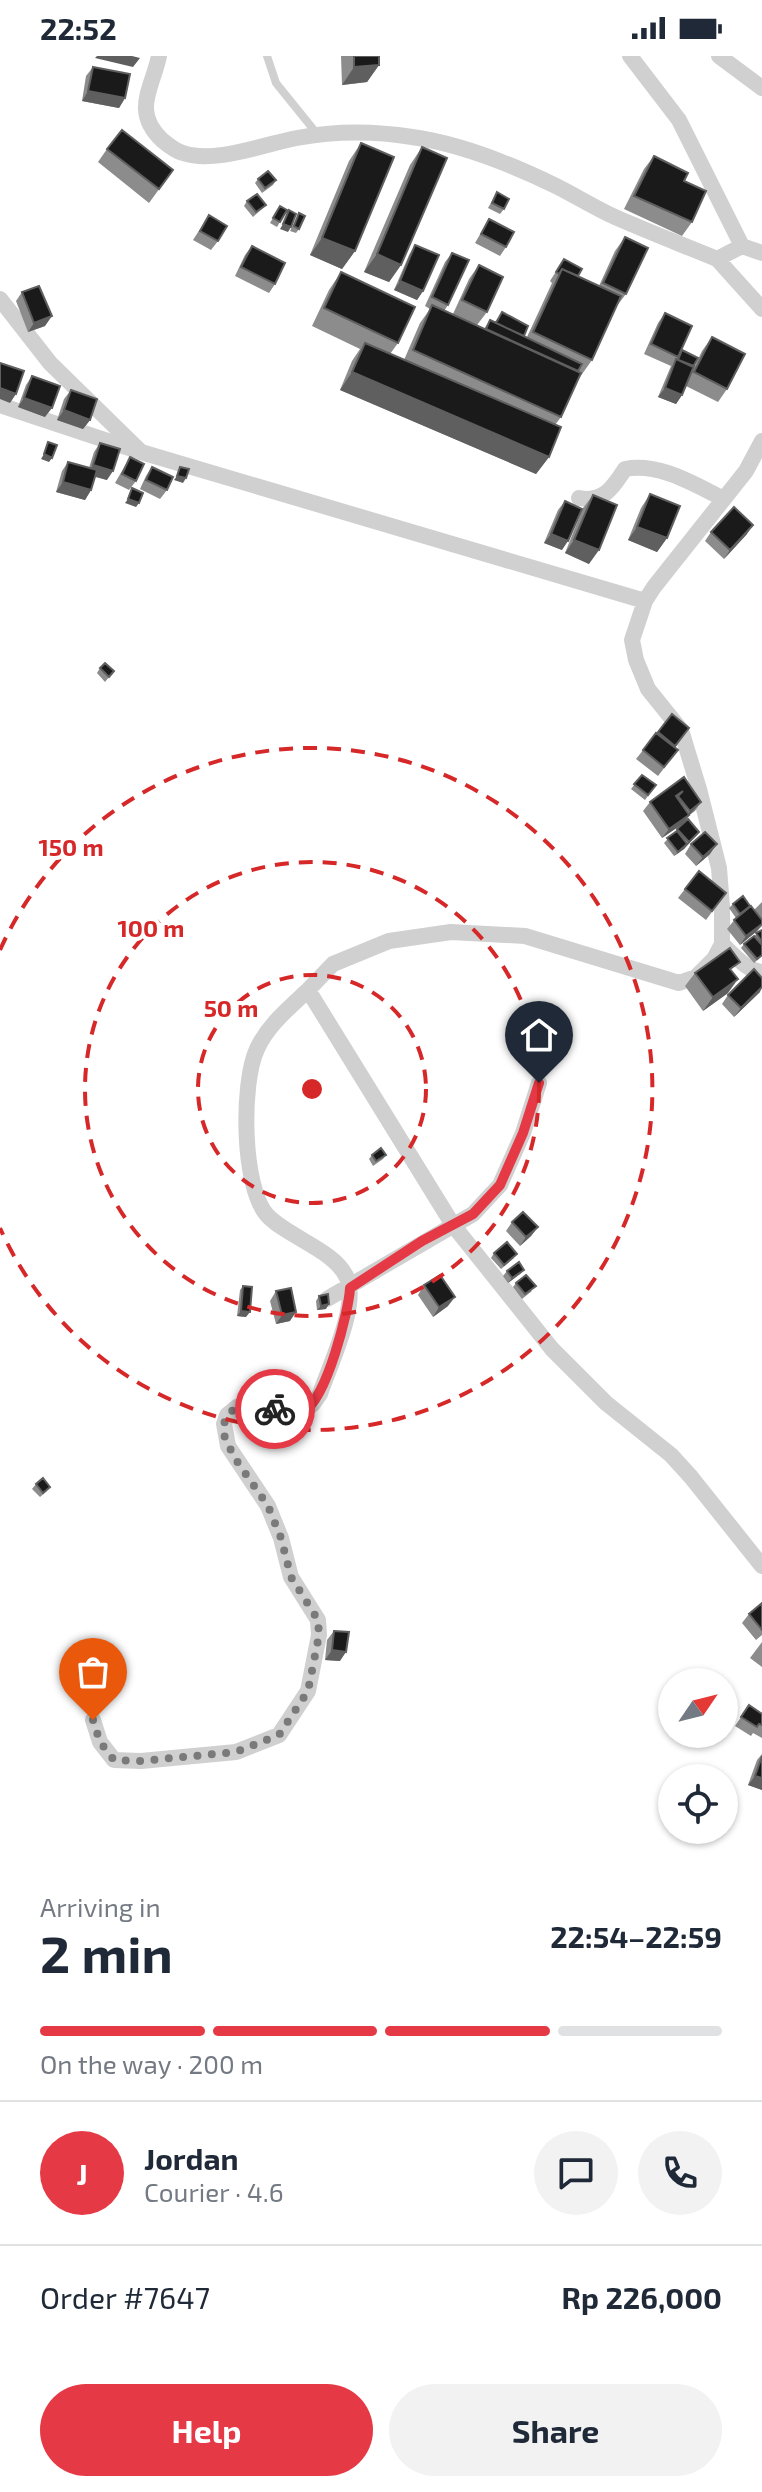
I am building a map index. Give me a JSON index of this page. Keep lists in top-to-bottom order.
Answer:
{
  "north": "top right",
  "page": {
    "status": "22:52",
    "heading": ["2 min", "Arriving in", "22:54–22:59"],
    "panel": [
      "Jordan",
      "Courier · 4.6",
      "Order #7647",
      "Rp 226,000"
    ],
    "bar": "On the way · 200 m",
    "round": "J",
    "buttons": ["Help", "Share"]
  },
  "rings": ["150 m", "100 m", "50 m"]
}
